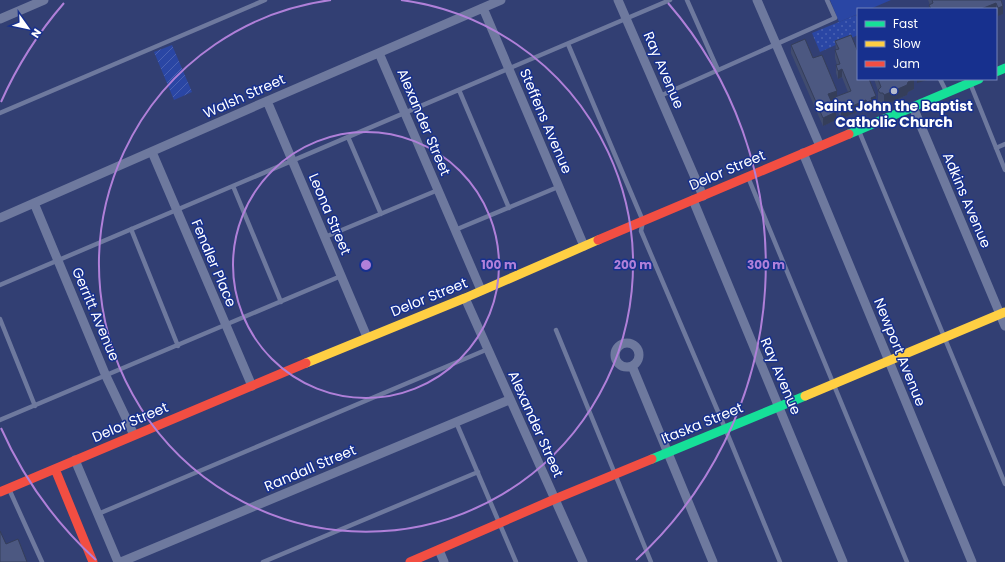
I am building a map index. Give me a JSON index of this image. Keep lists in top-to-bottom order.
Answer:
{
  "streets": {
    "street": [
      "Ray Avenue",
      "Walsh Street",
      "Steffens Avenue",
      "Alexander Street",
      "Delor Street",
      "Adkins Avenue",
      "Leona Street",
      "Fendler Place",
      "Gerritt Avenue",
      "Newport Avenue",
      "Itaska Street",
      "Randall Street"
    ]
  },
  "crossings": [
    ["Ray Avenue", "Delor Street"],
    ["Ray Avenue", "Itaska Street"],
    ["Walsh Street", "Steffens Avenue"],
    ["Walsh Street", "Alexander Street"],
    ["Walsh Street", "Leona Street"],
    ["Walsh Street", "Fendler Place"],
    ["Walsh Street", "Gerritt Avenue"],
    ["Steffens Avenue", "Delor Street"],
    ["Alexander Street", "Delor Street"],
    ["Alexander Street", "Itaska Street"],
    ["Alexander Street", "Randall Street"],
    ["Delor Street", "Adkins Avenue"],
    ["Delor Street", "Leona Street"],
    ["Delor Street", "Fendler Place"],
    ["Delor Street", "Gerritt Avenue"],
    ["Delor Street", "Newport Avenue"],
    ["Adkins Avenue", "Itaska Street"],
    ["Newport Avenue", "Itaska Street"]
  ],
  "places": ["Saint John the Baptist Catholic Church"],
  "legend": ["Fast", "Slow", "Jam"],
  "north": "bottom right",
  "rings": ["100 m", "200 m", "300 m"]
}
